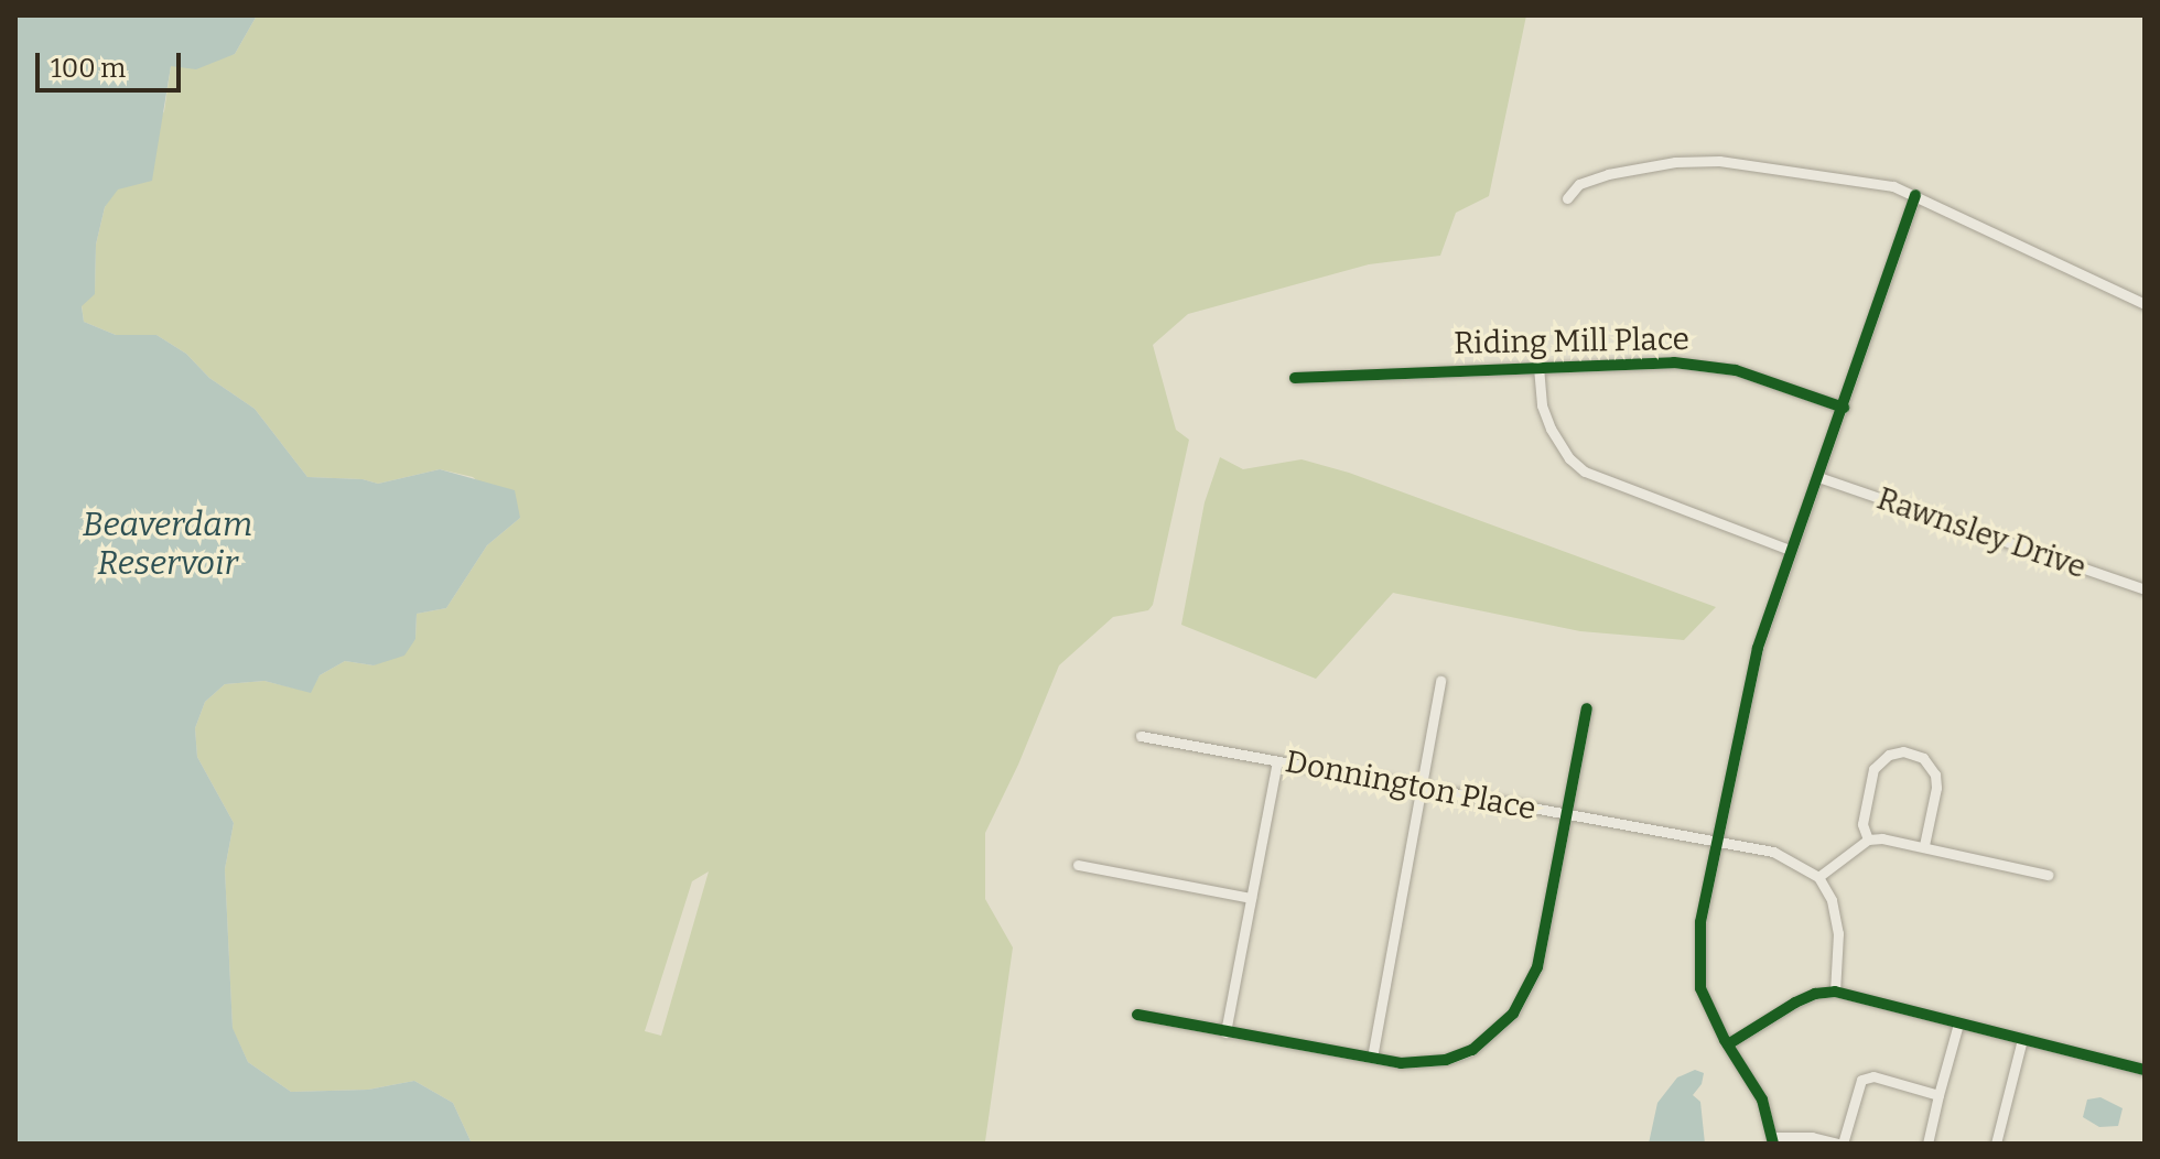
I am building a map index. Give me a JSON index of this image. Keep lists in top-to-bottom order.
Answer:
{
  "streets": {
    "street": ["Riding Mill Place", "Rawnsley Drive", "Donnington Place"]
  },
  "water": ["Beaverdam Reservoir"],
  "scale_bar": "100 m"
}
